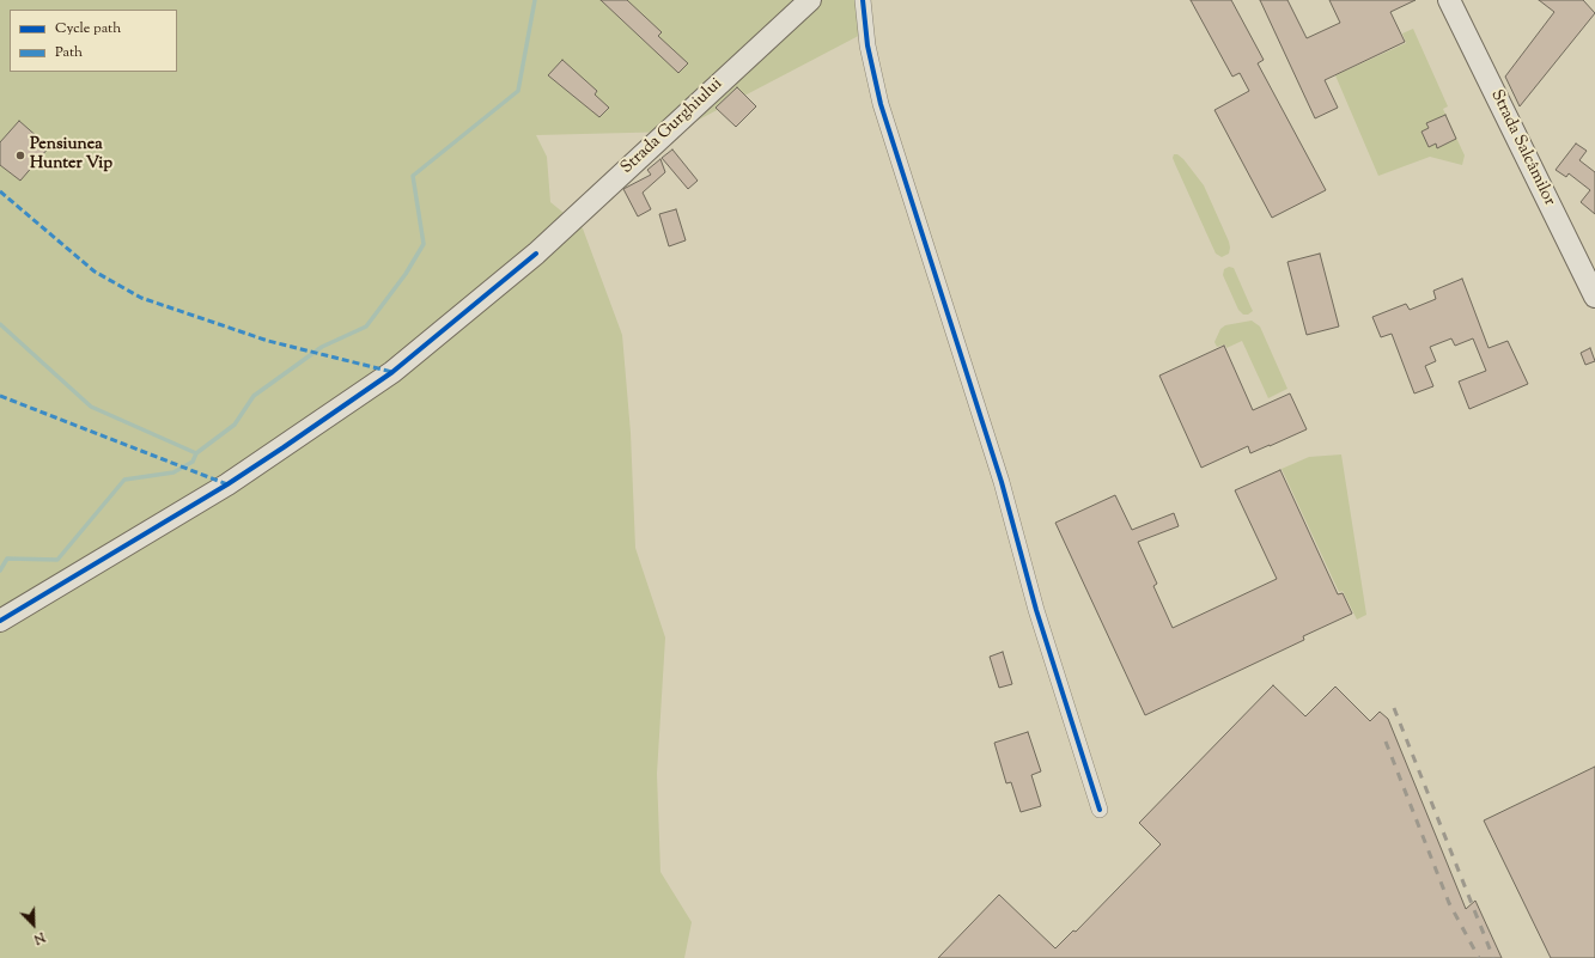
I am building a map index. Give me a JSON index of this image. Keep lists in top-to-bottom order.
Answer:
{
  "streets": {
    "main road": ["Strada Gurghiului", "Strada Salcâmilor"]
  },
  "places": ["Pensiunea Hunter Vip"],
  "legend": ["Cycle path", "Path"],
  "north": "bottom right"
}
